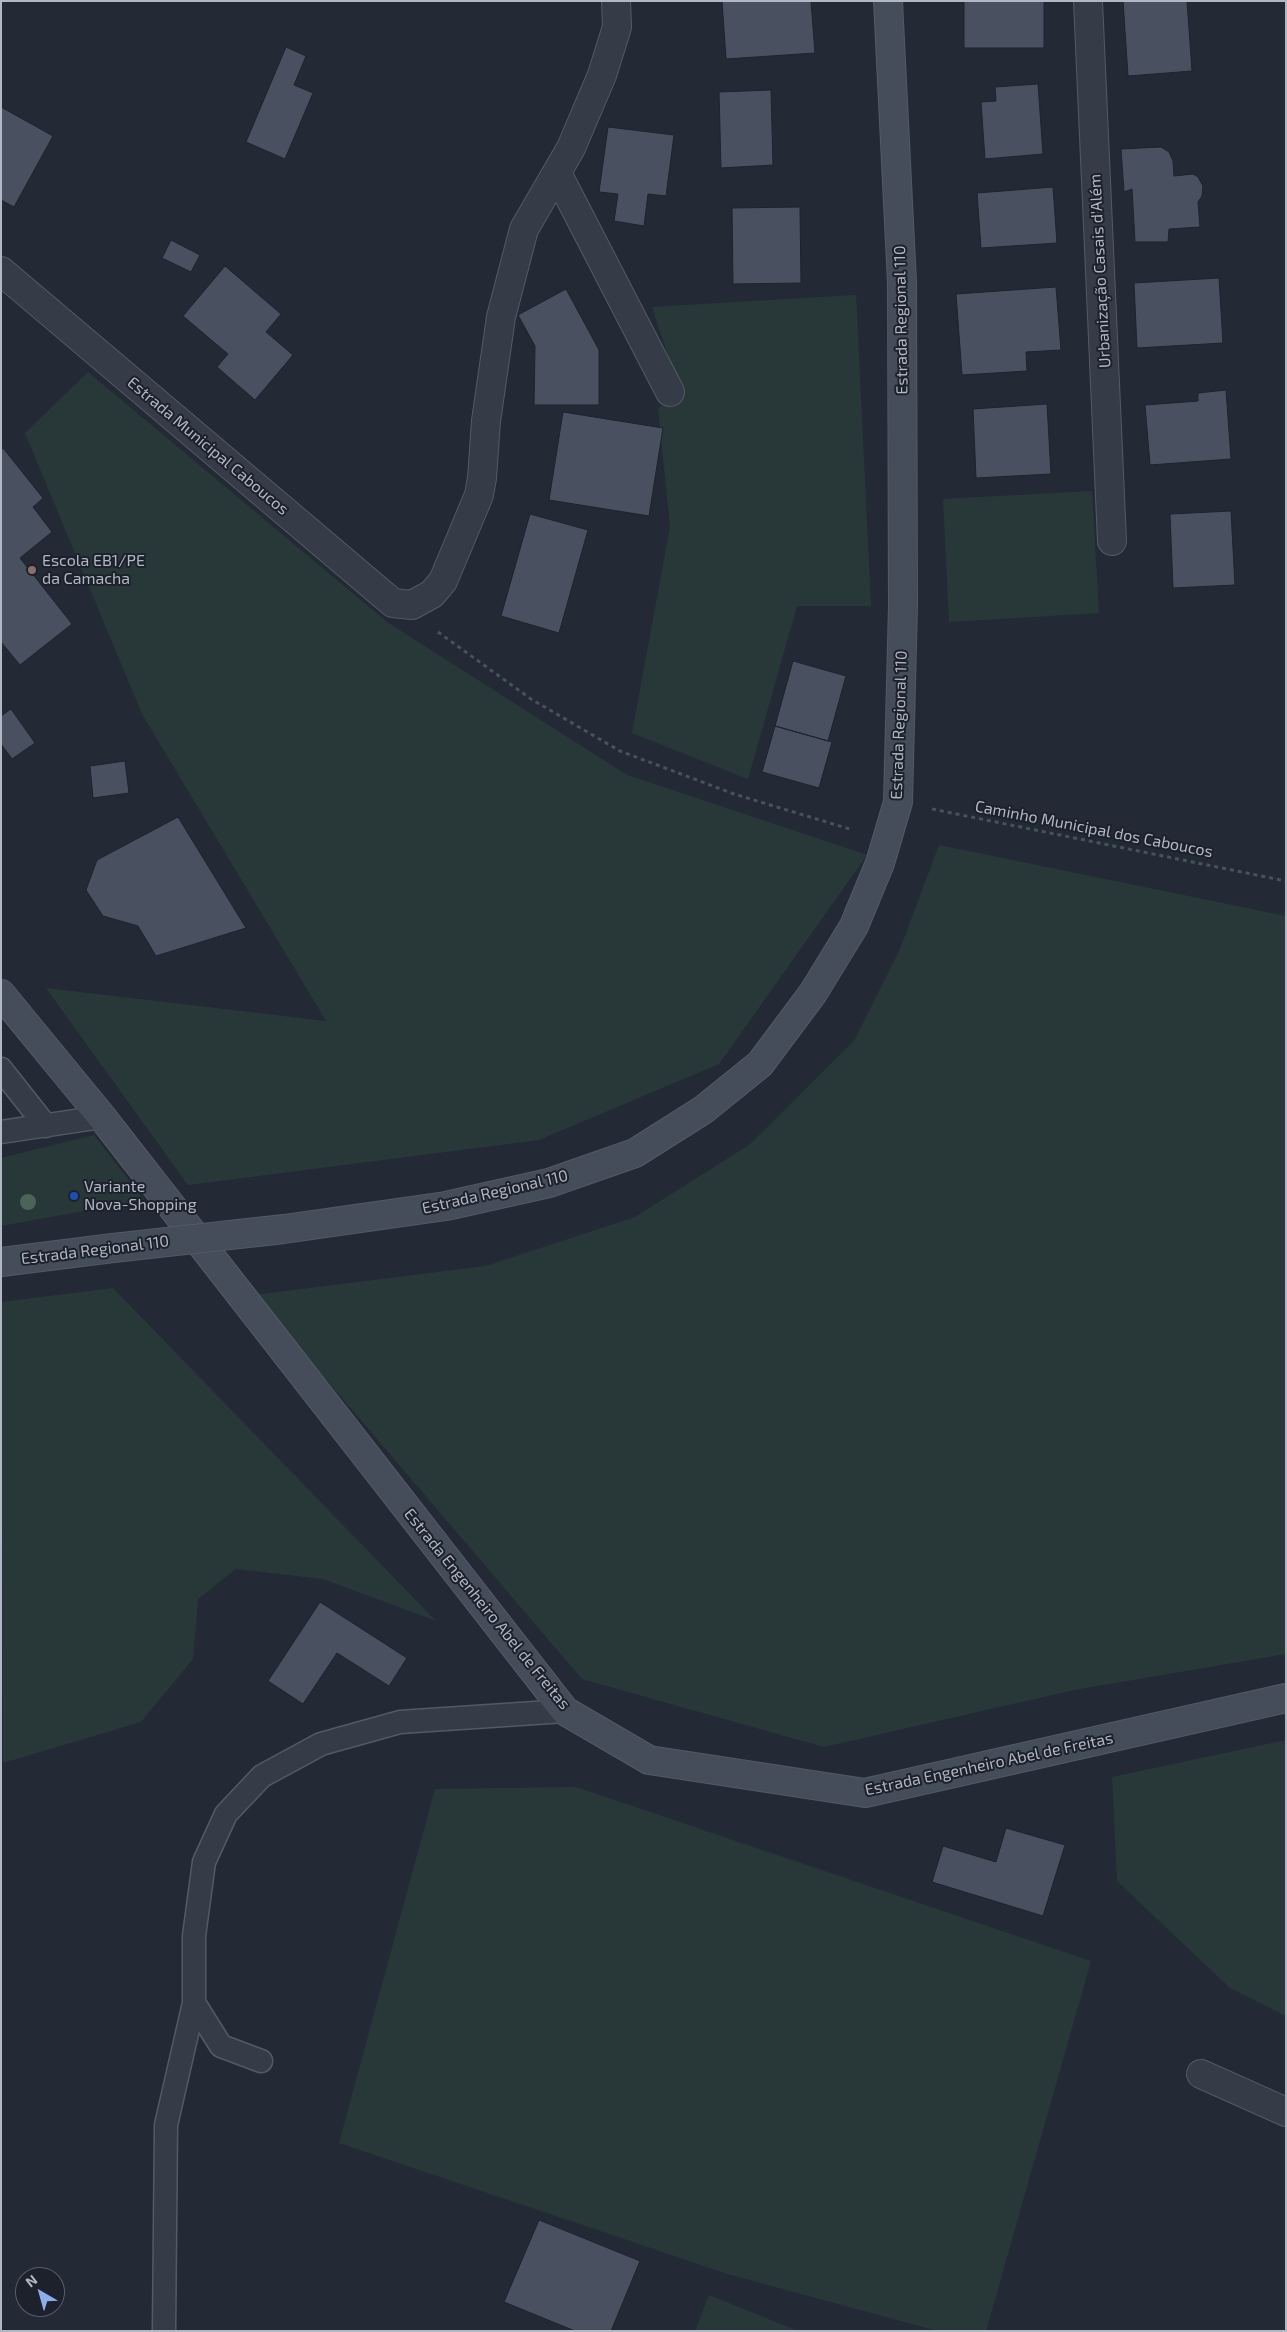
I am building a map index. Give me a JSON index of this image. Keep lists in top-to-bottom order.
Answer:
{
  "streets": {
    "main road": ["Estrada Regional 110", "Estrada Engenheiro Abel de Freitas"],
    "street": ["Urbanização Casais d'Além", "Estrada Municipal Caboucos"],
    "path": ["Caminho Municipal dos Caboucos"]
  },
  "crossings": [
    ["Estrada Regional 110", "Caminho Municipal dos Caboucos"]
  ],
  "places": ["Escola EB1/PE da Camacha", "Variante Nova-Shopping"],
  "north": "top left"
}
